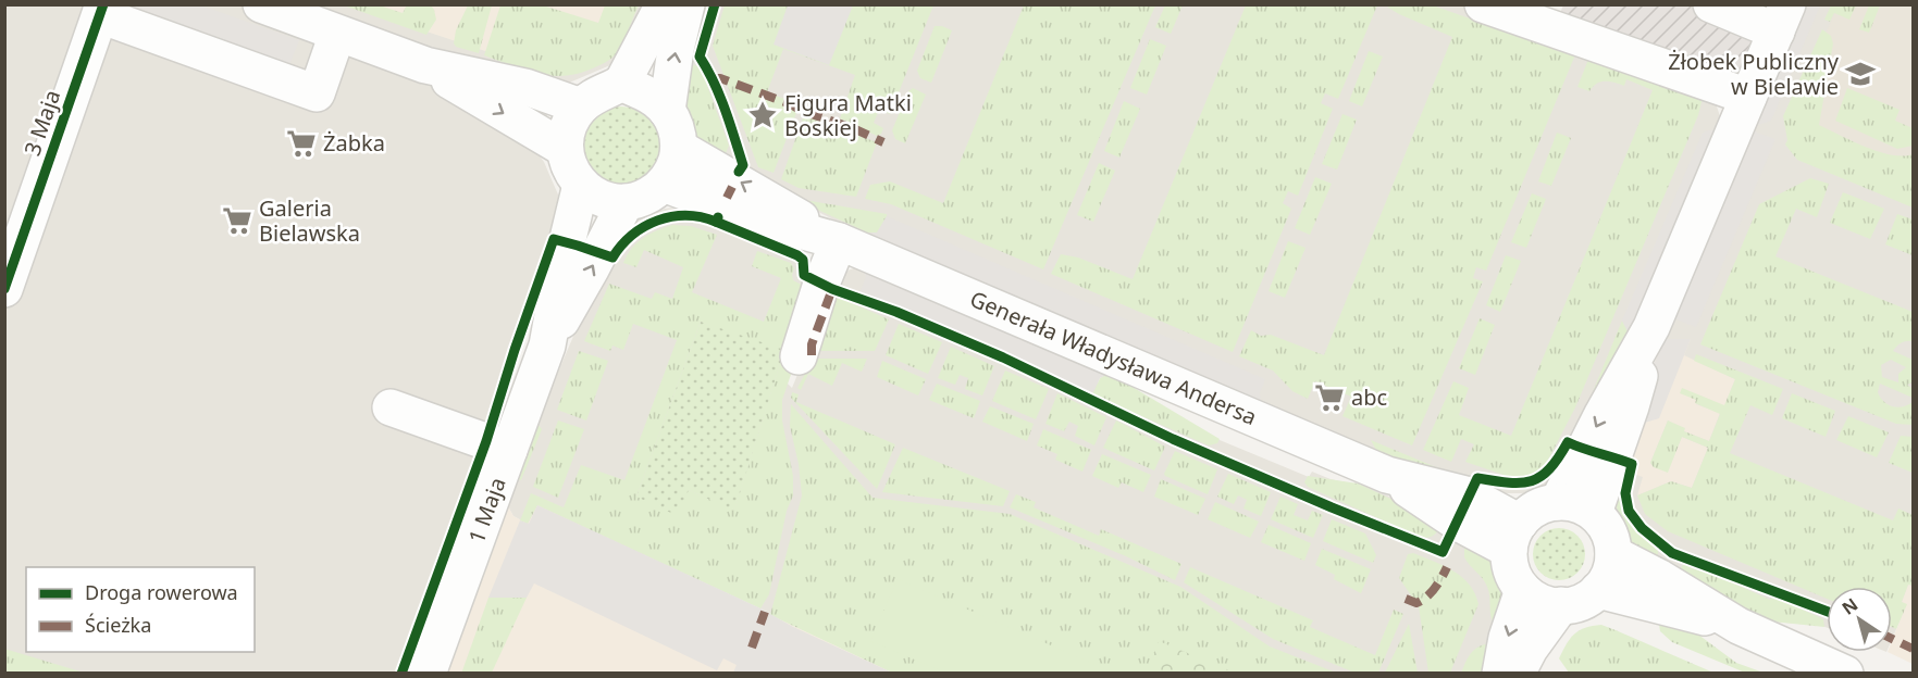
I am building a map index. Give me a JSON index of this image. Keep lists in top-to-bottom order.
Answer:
{
  "streets": {
    "street": ["3 Maja", "Generała Władysława Andersa", "1 Maja"]
  },
  "crossings": [
    ["Generała Władysława Andersa", "1 Maja"]
  ],
  "places": {
    "school or university": ["Żłobek Publiczny w Bielawie"],
    "place": ["Figura Matki Boskiej"],
    "supermarket": ["Żabka", "Galeria Bielawska", "abc"]
  },
  "legend": ["Droga rowerowa", "Ścieżka"],
  "north": "top left"
}
